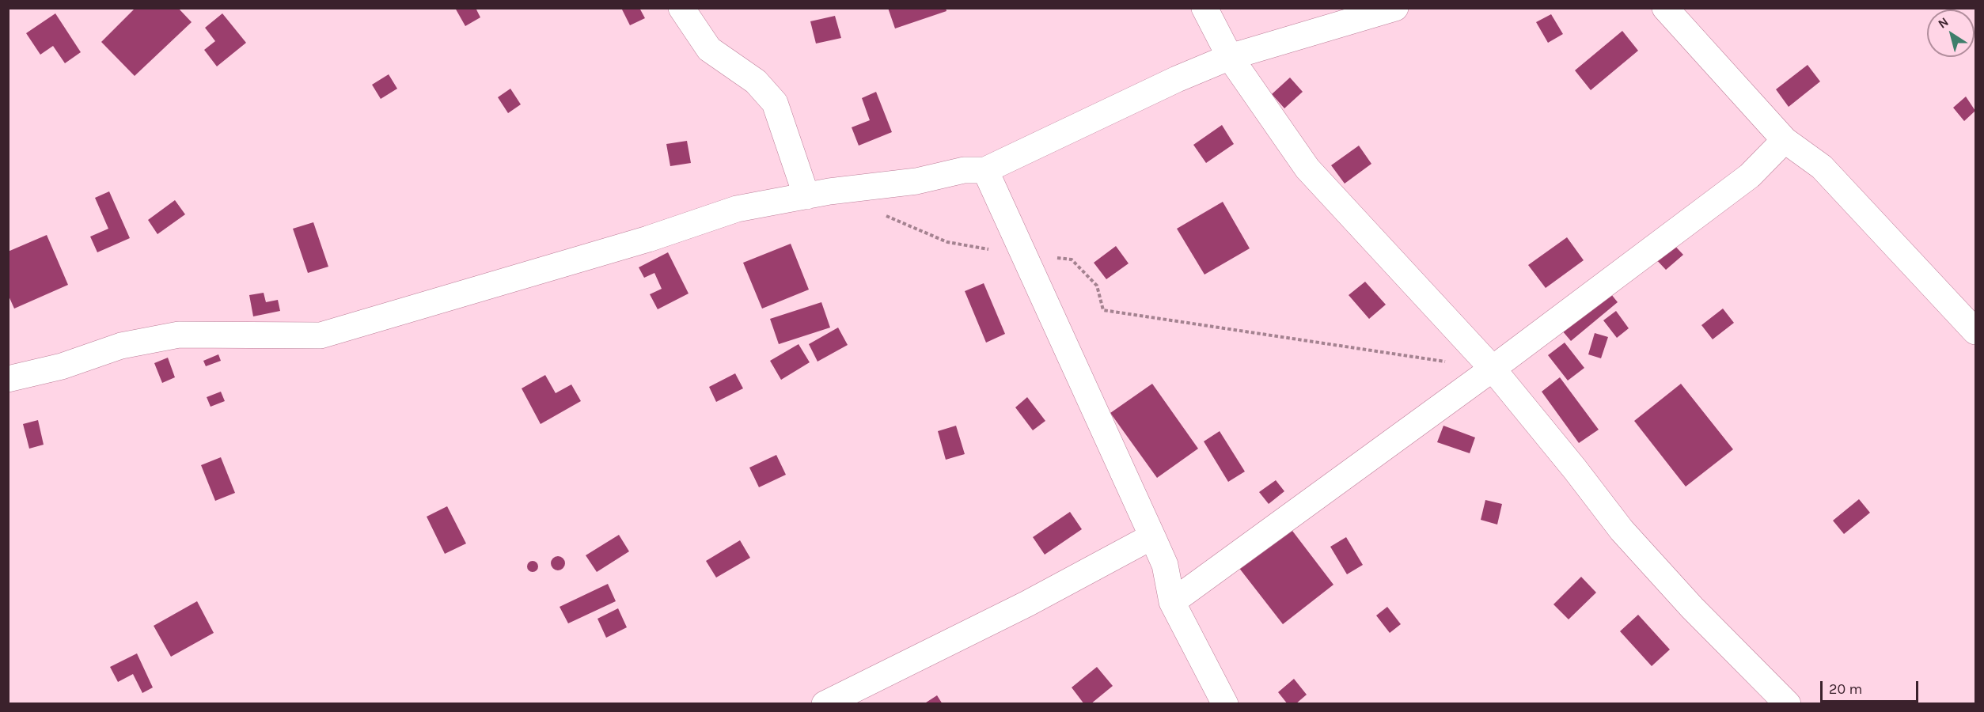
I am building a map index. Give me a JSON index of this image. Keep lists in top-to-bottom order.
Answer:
{
  "scale_bar": "20 m",
  "north": "top left"
}
